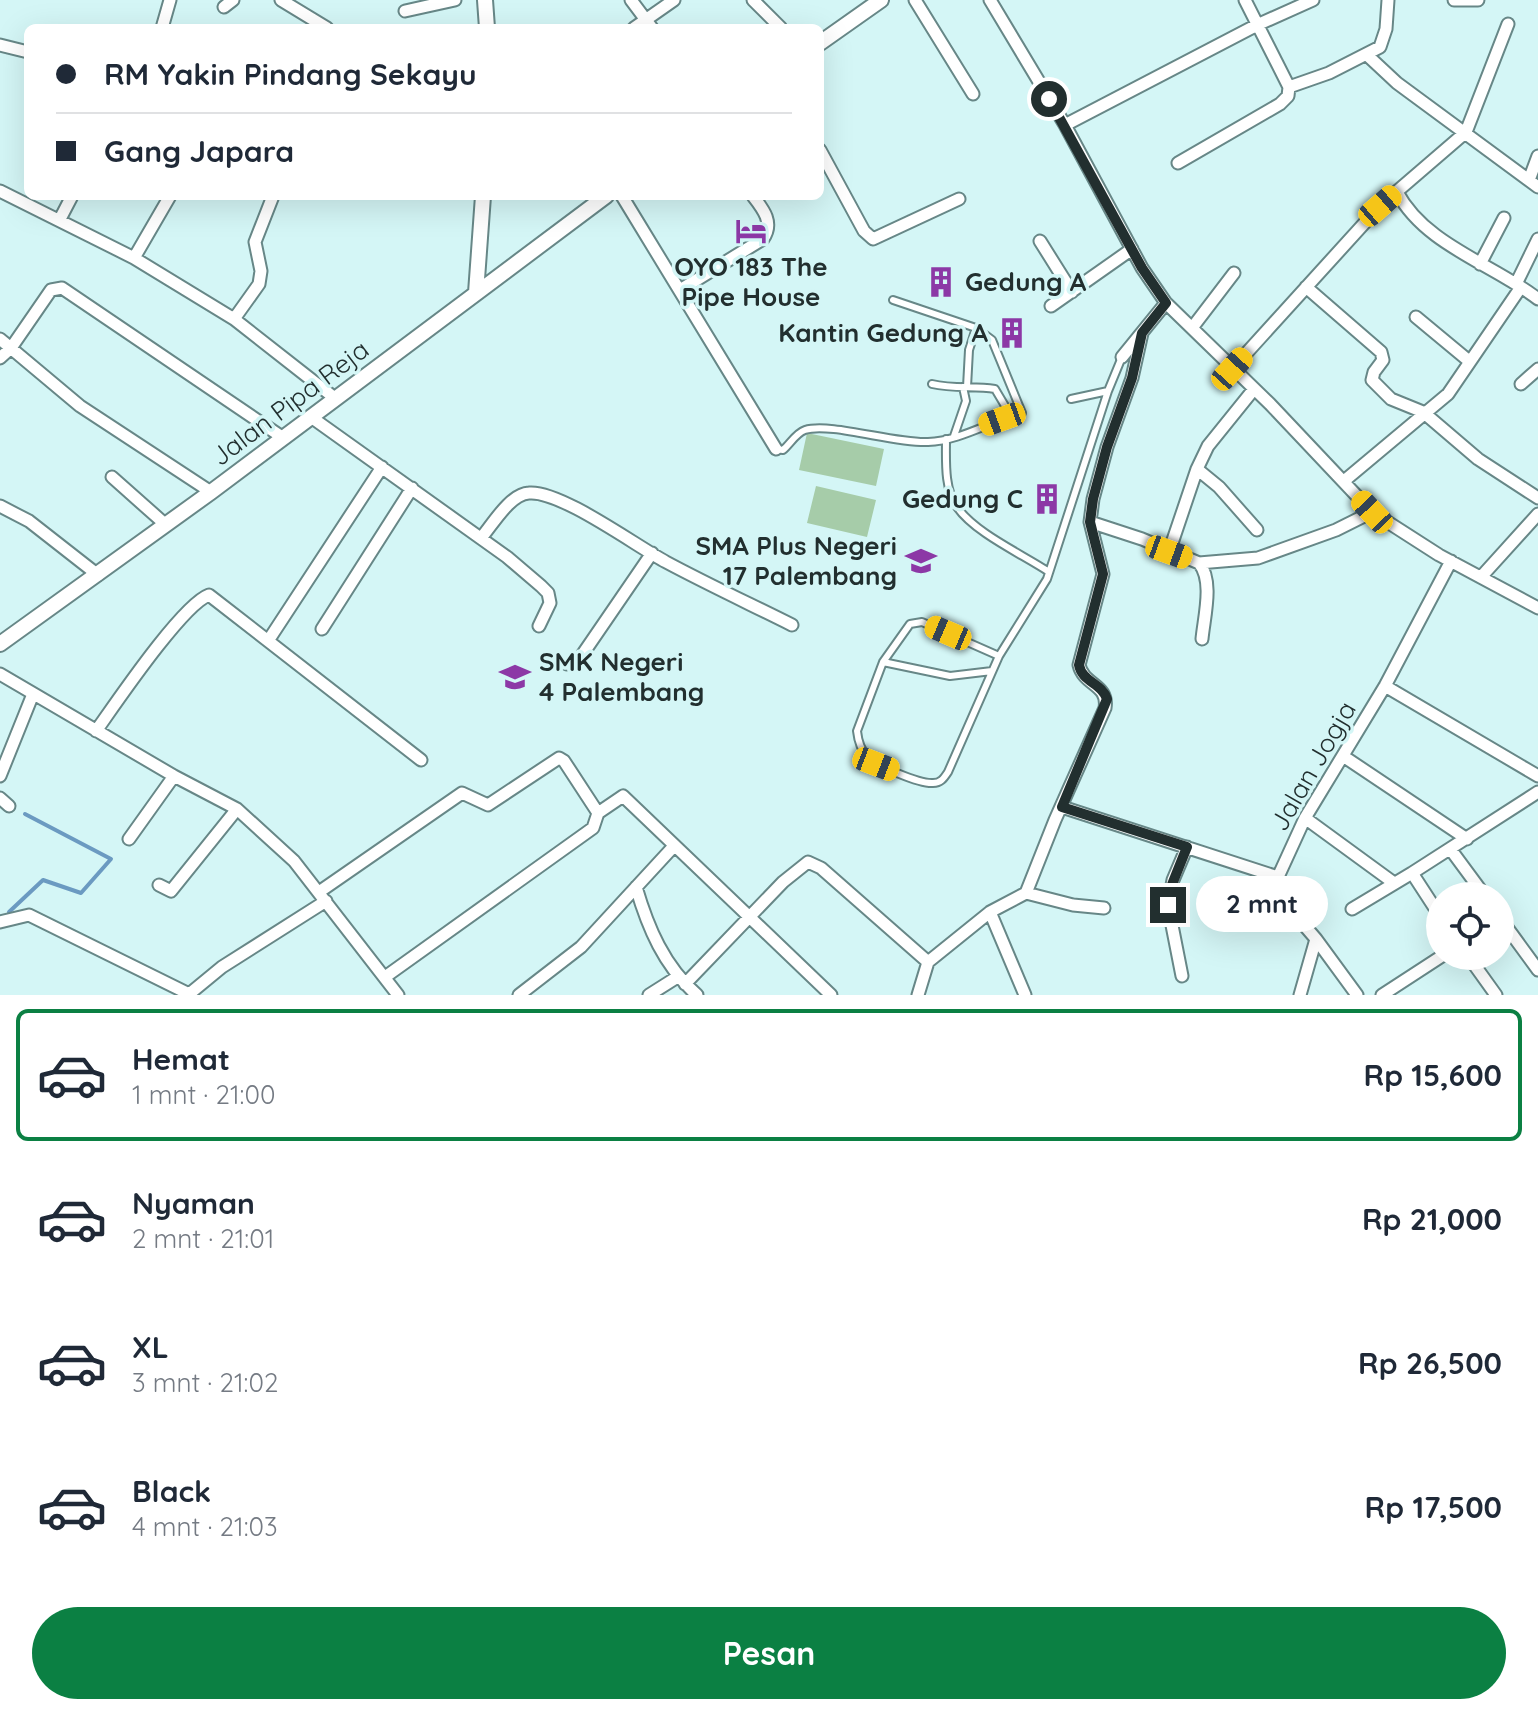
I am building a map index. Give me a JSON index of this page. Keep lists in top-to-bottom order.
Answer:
{
  "streets": {
    "street": ["Jalan Pipa Reja", "Jalan Jogja"]
  },
  "places": {
    "hotel": ["OYO 183 The Pipe House"],
    "building": ["Gedung A", "Kantin Gedung A", "Gedung C"],
    "school or university": ["SMA Plus Negeri 17 Palembang", "SMK Negeri 4 Palembang"]
  },
  "page": {
    "banner": ["RM Yakin Pindang Sekayu", "Gang Japara"],
    "bubble": "2 mnt",
    "list": [
      {
        "name": "Hemat",
        "note": "1 mnt · 21:00",
        "value": "Rp 15,600"
      },
      {
        "name": "Nyaman",
        "note": "2 mnt · 21:01",
        "value": "Rp 21,000"
      },
      {
        "name": "XL",
        "note": "3 mnt · 21:02",
        "value": "Rp 26,500"
      },
      {
        "name": "Black",
        "note": "4 mnt · 21:03",
        "value": "Rp 17,500"
      }
    ],
    "buttons": "Pesan"
  }
}
